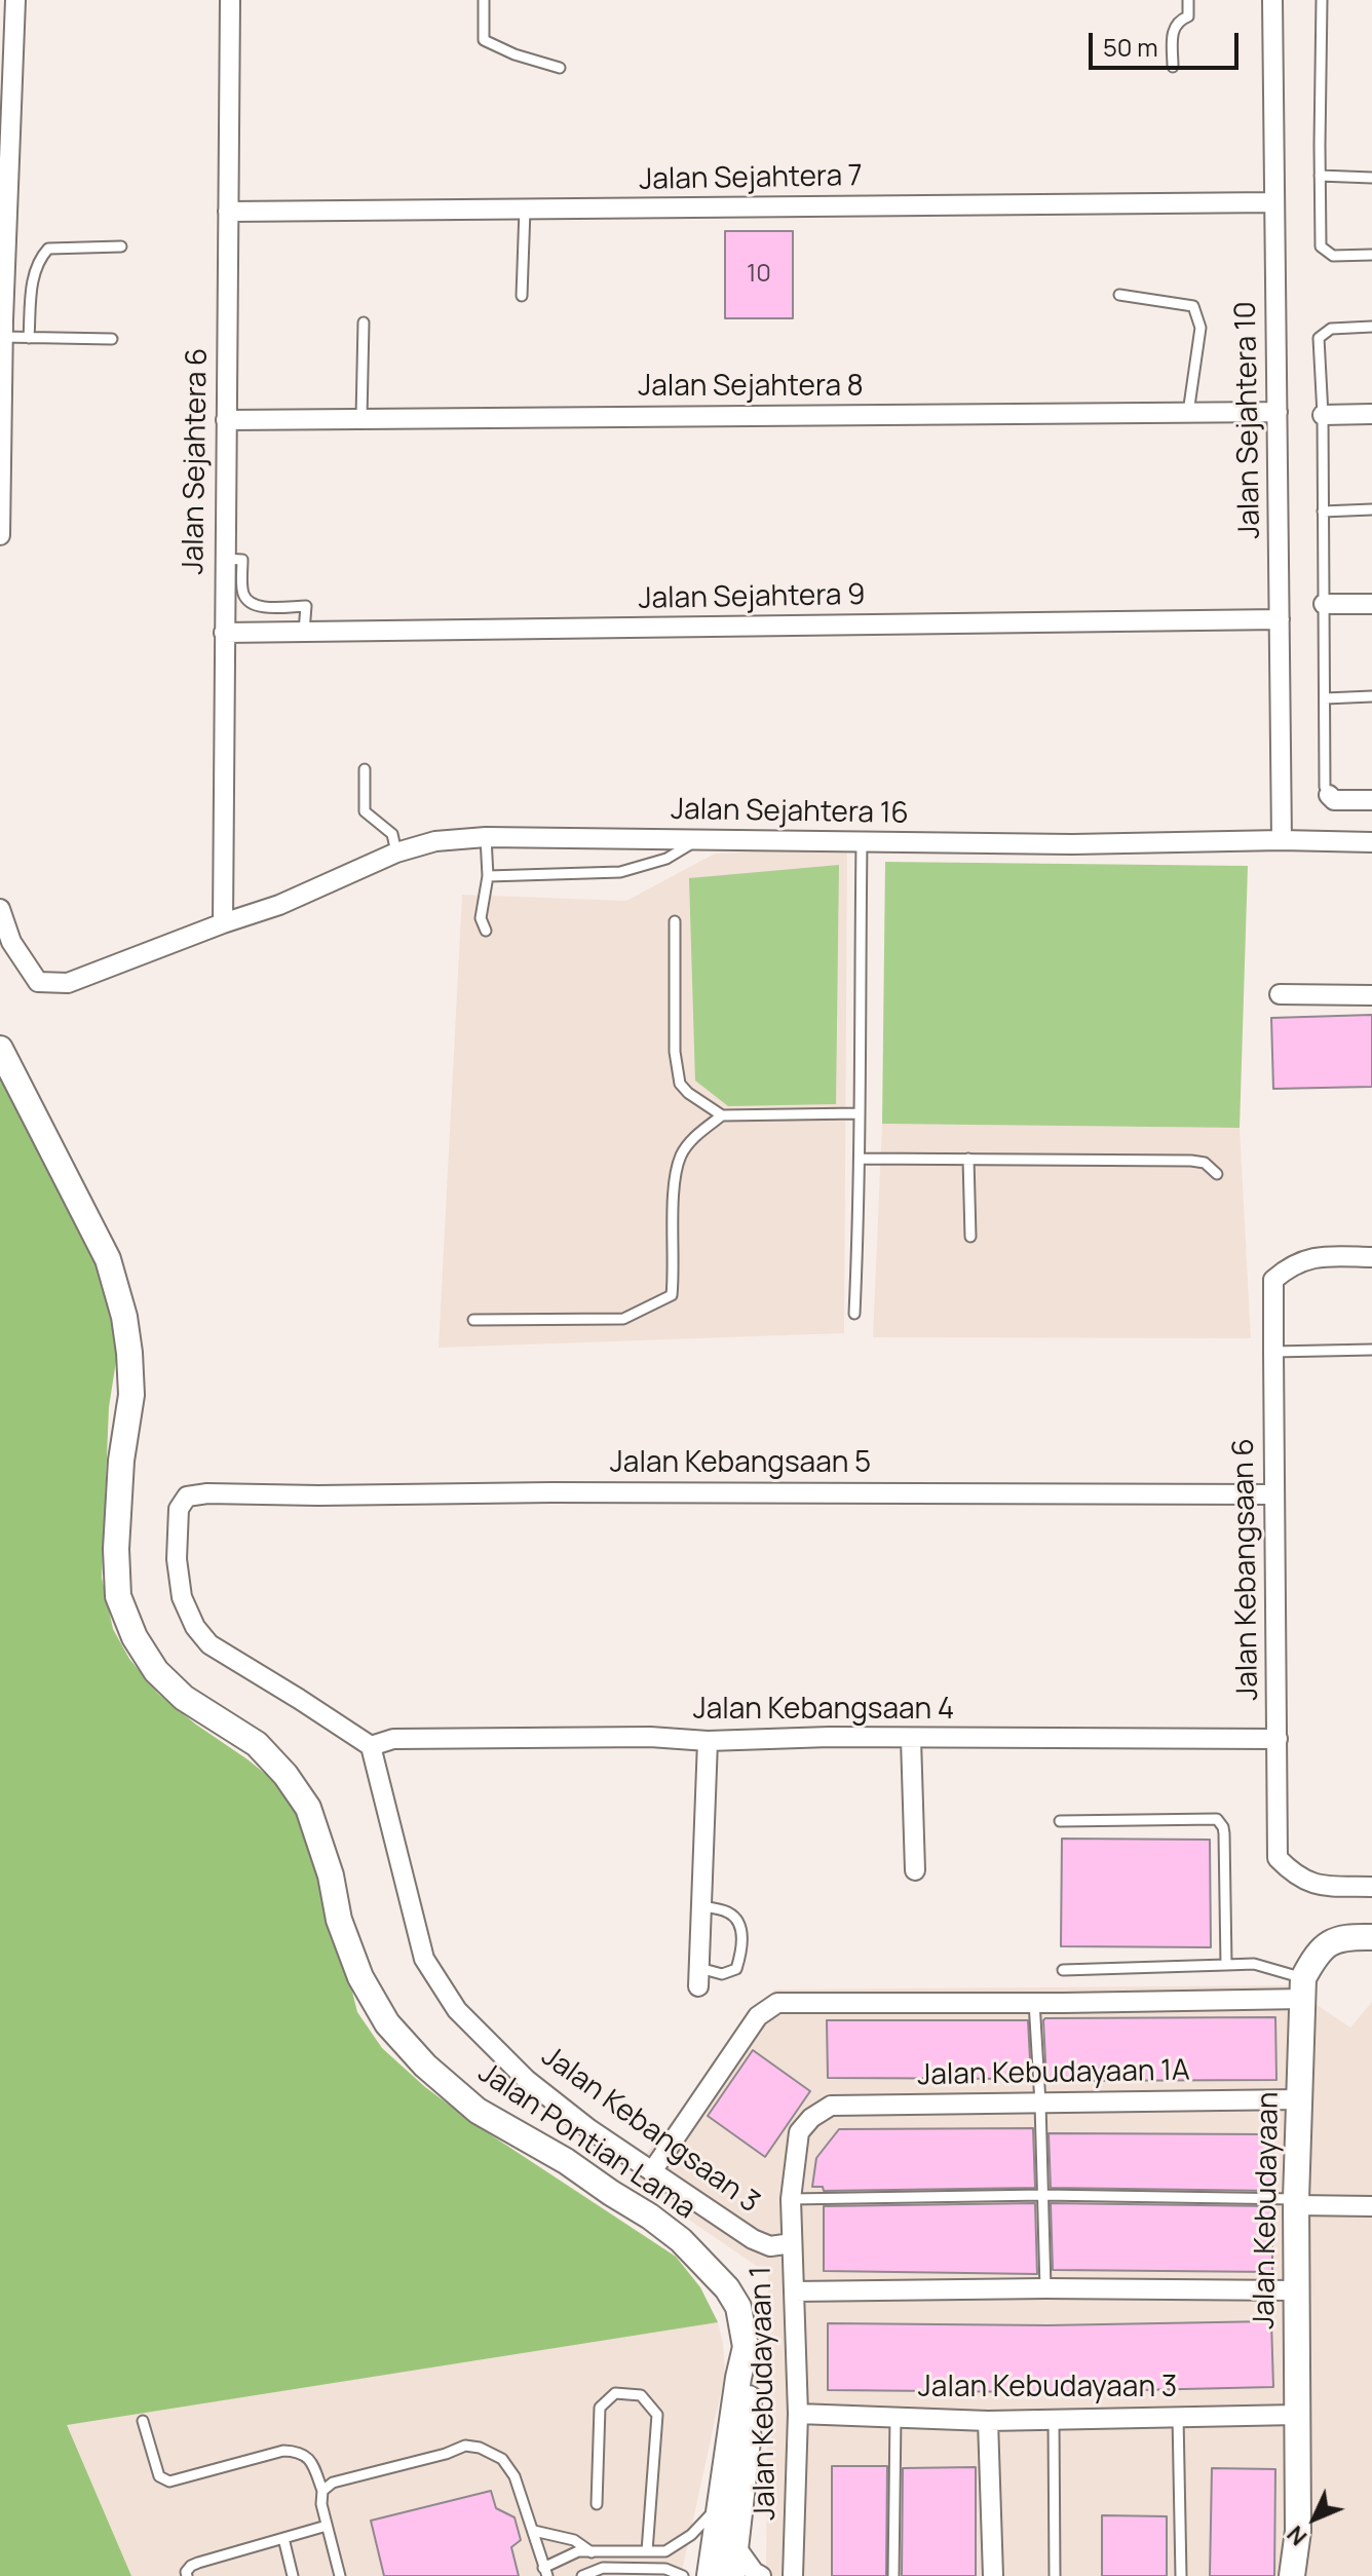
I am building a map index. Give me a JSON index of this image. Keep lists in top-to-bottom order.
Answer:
{
  "streets": {
    "street": [
      "Jalan Sejahtera 7",
      "Jalan Sejahtera 8",
      "Jalan Sejahtera 10",
      "Jalan Sejahtera 6",
      "Jalan Sejahtera 9",
      "Jalan Sejahtera 16",
      "Jalan Kebangsaan 5",
      "Jalan Kebangsaan 6",
      "Jalan Kebangsaan 4",
      "Jalan Kebudayaan 1A",
      "Jalan Kebangsaan 3",
      "Jalan Pontian Lama",
      "Jalan Kebudayaan",
      "Jalan Kebudayaan 3",
      "Jalan Kebudayaan 1"
    ]
  },
  "crossings": [
    ["Jalan Sejahtera 7", "Jalan Sejahtera 10"],
    ["Jalan Sejahtera 7", "Jalan Sejahtera 6"],
    ["Jalan Sejahtera 8", "Jalan Sejahtera 10"],
    ["Jalan Sejahtera 8", "Jalan Sejahtera 6"],
    ["Jalan Sejahtera 10", "Jalan Sejahtera 9"],
    ["Jalan Sejahtera 10", "Jalan Sejahtera 16"],
    ["Jalan Sejahtera 6", "Jalan Sejahtera 9"],
    ["Jalan Sejahtera 6", "Jalan Sejahtera 16"],
    ["Jalan Kebangsaan 5", "Jalan Kebangsaan 6"],
    ["Jalan Kebangsaan 5", "Jalan Kebangsaan 4"],
    ["Jalan Kebangsaan 5", "Jalan Kebangsaan 3"],
    ["Jalan Kebangsaan 6", "Jalan Kebangsaan 4"],
    ["Jalan Kebangsaan 4", "Jalan Kebangsaan 3"],
    ["Jalan Kebudayaan 1A", "Jalan Kebudayaan"],
    ["Jalan Kebudayaan 1A", "Jalan Kebudayaan 1"],
    ["Jalan Kebangsaan 3", "Jalan Kebudayaan 1"],
    ["Jalan Kebudayaan", "Jalan Kebudayaan 3"],
    ["Jalan Kebudayaan 3", "Jalan Kebudayaan 1"]
  ],
  "house_numbers": ["10"],
  "scale_bar": "50 m",
  "north": "bottom left"
}
